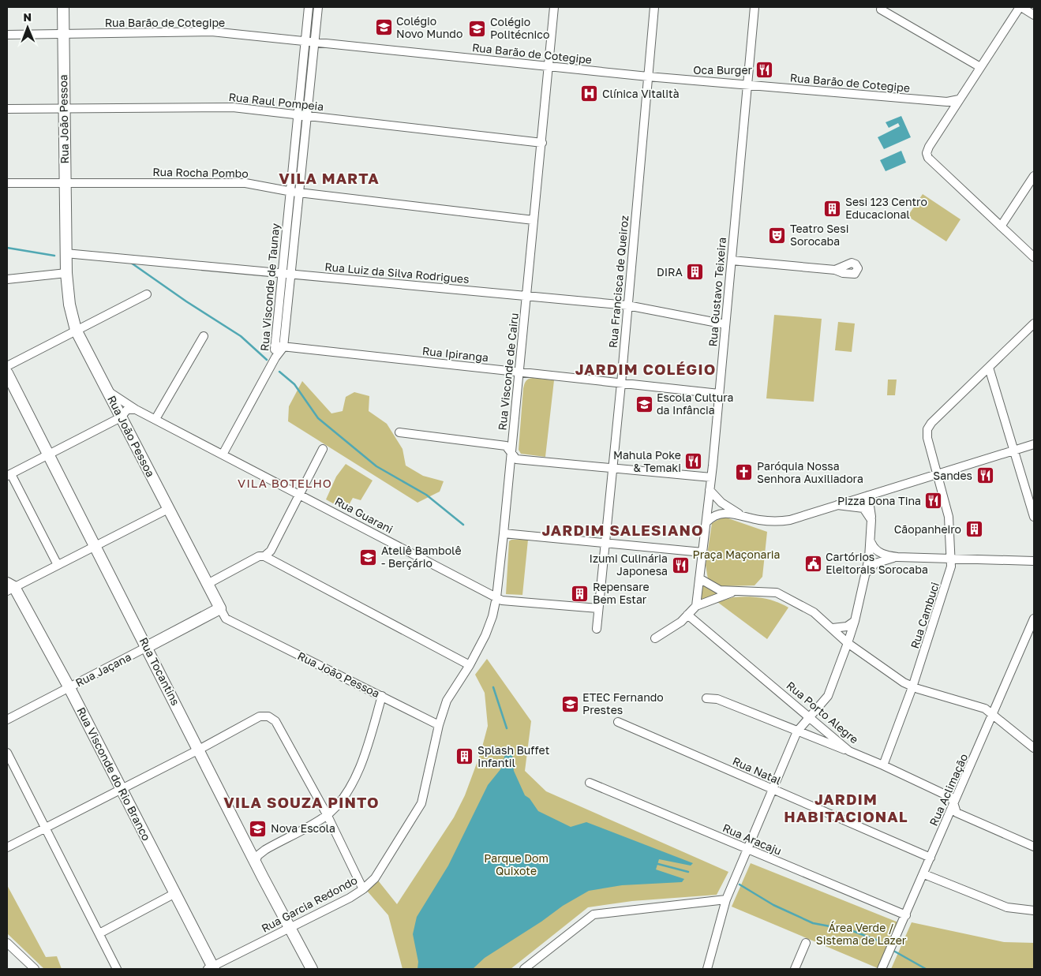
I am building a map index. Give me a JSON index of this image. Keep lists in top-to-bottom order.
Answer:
{
  "streets": {
    "main road": [
      "Rua João Pessoa",
      "Rua Jaçana",
      "Rua Tocantins",
      "Rua Visconde do Rio Branco"
    ],
    "street": [
      "Rua Barão de Cotegipe",
      "Rua Raul Pompeia",
      "Rua Rocha Pombo",
      "Rua Luiz da Silva Rodrigues",
      "Rua Francisca de Queiroz",
      "Rua Visconde de Taunay",
      "Rua Gustavo Teixeira",
      "Rua Ipiranga",
      "Rua Visconde de Cairu",
      "Rua Guarani",
      "Rua Cambuci",
      "Rua Porto Alegre",
      "Rua Natal",
      "Rua Aclimação",
      "Rua Aracaju",
      "Rua Garcia Redondo"
    ]
  },
  "crossings": [
    ["Rua Barão de Cotegipe", "Rua João Pessoa"],
    ["Rua Barão de Cotegipe", "Rua Francisca de Queiroz"],
    ["Rua Barão de Cotegipe", "Rua Visconde de Taunay"],
    ["Rua Barão de Cotegipe", "Rua Gustavo Teixeira"],
    ["Rua Barão de Cotegipe", "Rua Visconde de Cairu"],
    ["Rua Raul Pompeia", "Rua João Pessoa"],
    ["Rua Raul Pompeia", "Rua Visconde de Taunay"],
    ["Rua Raul Pompeia", "Rua Visconde de Cairu"],
    ["Rua João Pessoa", "Rua Rocha Pombo"],
    ["Rua João Pessoa", "Rua Luiz da Silva Rodrigues"],
    ["Rua João Pessoa", "Rua Visconde de Cairu"],
    ["Rua João Pessoa", "Rua Guarani"],
    ["Rua João Pessoa", "Rua Jaçana"],
    ["Rua João Pessoa", "Rua Garcia Redondo"],
    ["Rua Rocha Pombo", "Rua Visconde de Taunay"],
    ["Rua Rocha Pombo", "Rua Visconde de Cairu"],
    ["Rua Luiz da Silva Rodrigues", "Rua Francisca de Queiroz"],
    ["Rua Luiz da Silva Rodrigues", "Rua Visconde de Taunay"],
    ["Rua Luiz da Silva Rodrigues", "Rua Gustavo Teixeira"],
    ["Rua Luiz da Silva Rodrigues", "Rua Visconde de Cairu"],
    ["Rua Francisca de Queiroz", "Rua Ipiranga"],
    ["Rua Francisca de Queiroz", "Rua Guarani"],
    ["Rua Visconde de Taunay", "Rua Ipiranga"],
    ["Rua Gustavo Teixeira", "Rua Ipiranga"],
    ["Rua Ipiranga", "Rua Visconde de Cairu"],
    ["Rua Visconde de Cairu", "Rua Guarani"],
    ["Rua Visconde de Cairu", "Rua Garcia Redondo"],
    ["Rua Cambuci", "Rua Porto Alegre"],
    ["Rua Jaçana", "Rua Tocantins"],
    ["Rua Jaçana", "Rua Visconde do Rio Branco"],
    ["Rua Tocantins", "Rua Garcia Redondo"],
    ["Rua Porto Alegre", "Rua Aclimação"],
    ["Rua Natal", "Rua Aclimação"],
    ["Rua Visconde do Rio Branco", "Rua Garcia Redondo"],
    ["Rua Aclimação", "Rua Aracaju"]
  ],
  "districts": [
    "VILA MARTA",
    "JARDIM COLÉGIO",
    "VILA BOTELHO",
    "JARDIM SALESIANO",
    "JARDIM HABITACIONAL",
    "VILA SOUZA PINTO"
  ],
  "parks": ["Praça Maçonaria", "Parque Dom Quixote", "Área Verde / Sistema de Lazer"],
  "places": {
    "school or university": [
      "Colégio Novo Mundo",
      "Colégio Politécnico",
      "Escola Cultura da Infância",
      "Ateliê Bambolê - Berçário",
      "ETEC Fernando Prestes",
      "Nova Escola"
    ],
    "restaurant": [
      "Oca Burger",
      "Mahula Poke & Temaki",
      "Sandes",
      "Pizza Dona Tina",
      "Izumi Culinária Japonesa"
    ],
    "hospital": ["Clínica Vitalità"],
    "building": [
      "Sesi 123 Centro Educacional",
      "DIRA",
      "Cãopanheiro",
      "Repensare Bem Estar",
      "Splash Buffet Infantil"
    ],
    "theatre": ["Teatro Sesi Sorocaba"],
    "church": ["Paróquia Nossa Senhora Auxiliadora"],
    "public building": ["Cartórios Eleitorais Sorocaba"]
  },
  "north": "top"
}
